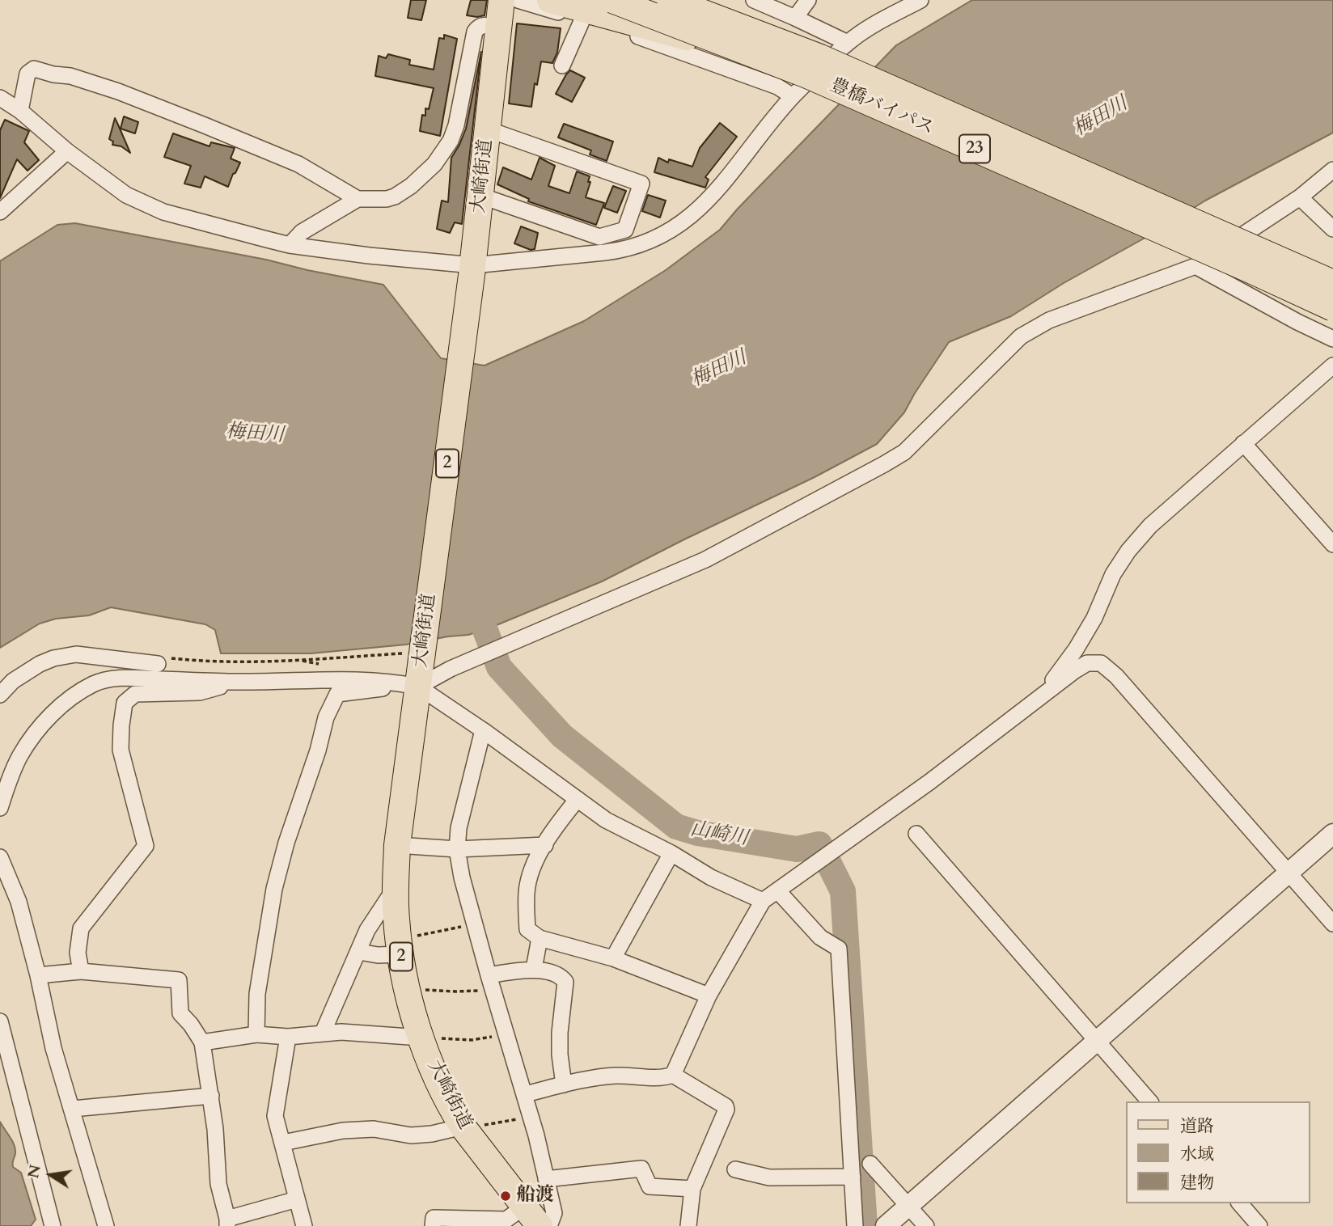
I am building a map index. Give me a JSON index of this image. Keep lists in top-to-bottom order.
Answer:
{
  "streets": {
    "main road": [
      "豊橋バイパス",
      "23",
      "大崎街道",
      "2"
    ]
  },
  "crossings": [
    ["豊橋バイパス", "23"]
  ],
  "water": ["梅田川", "山崎川"],
  "places": ["船渡"],
  "legend": ["道路", "水域", "建物"],
  "north": "left"
}
